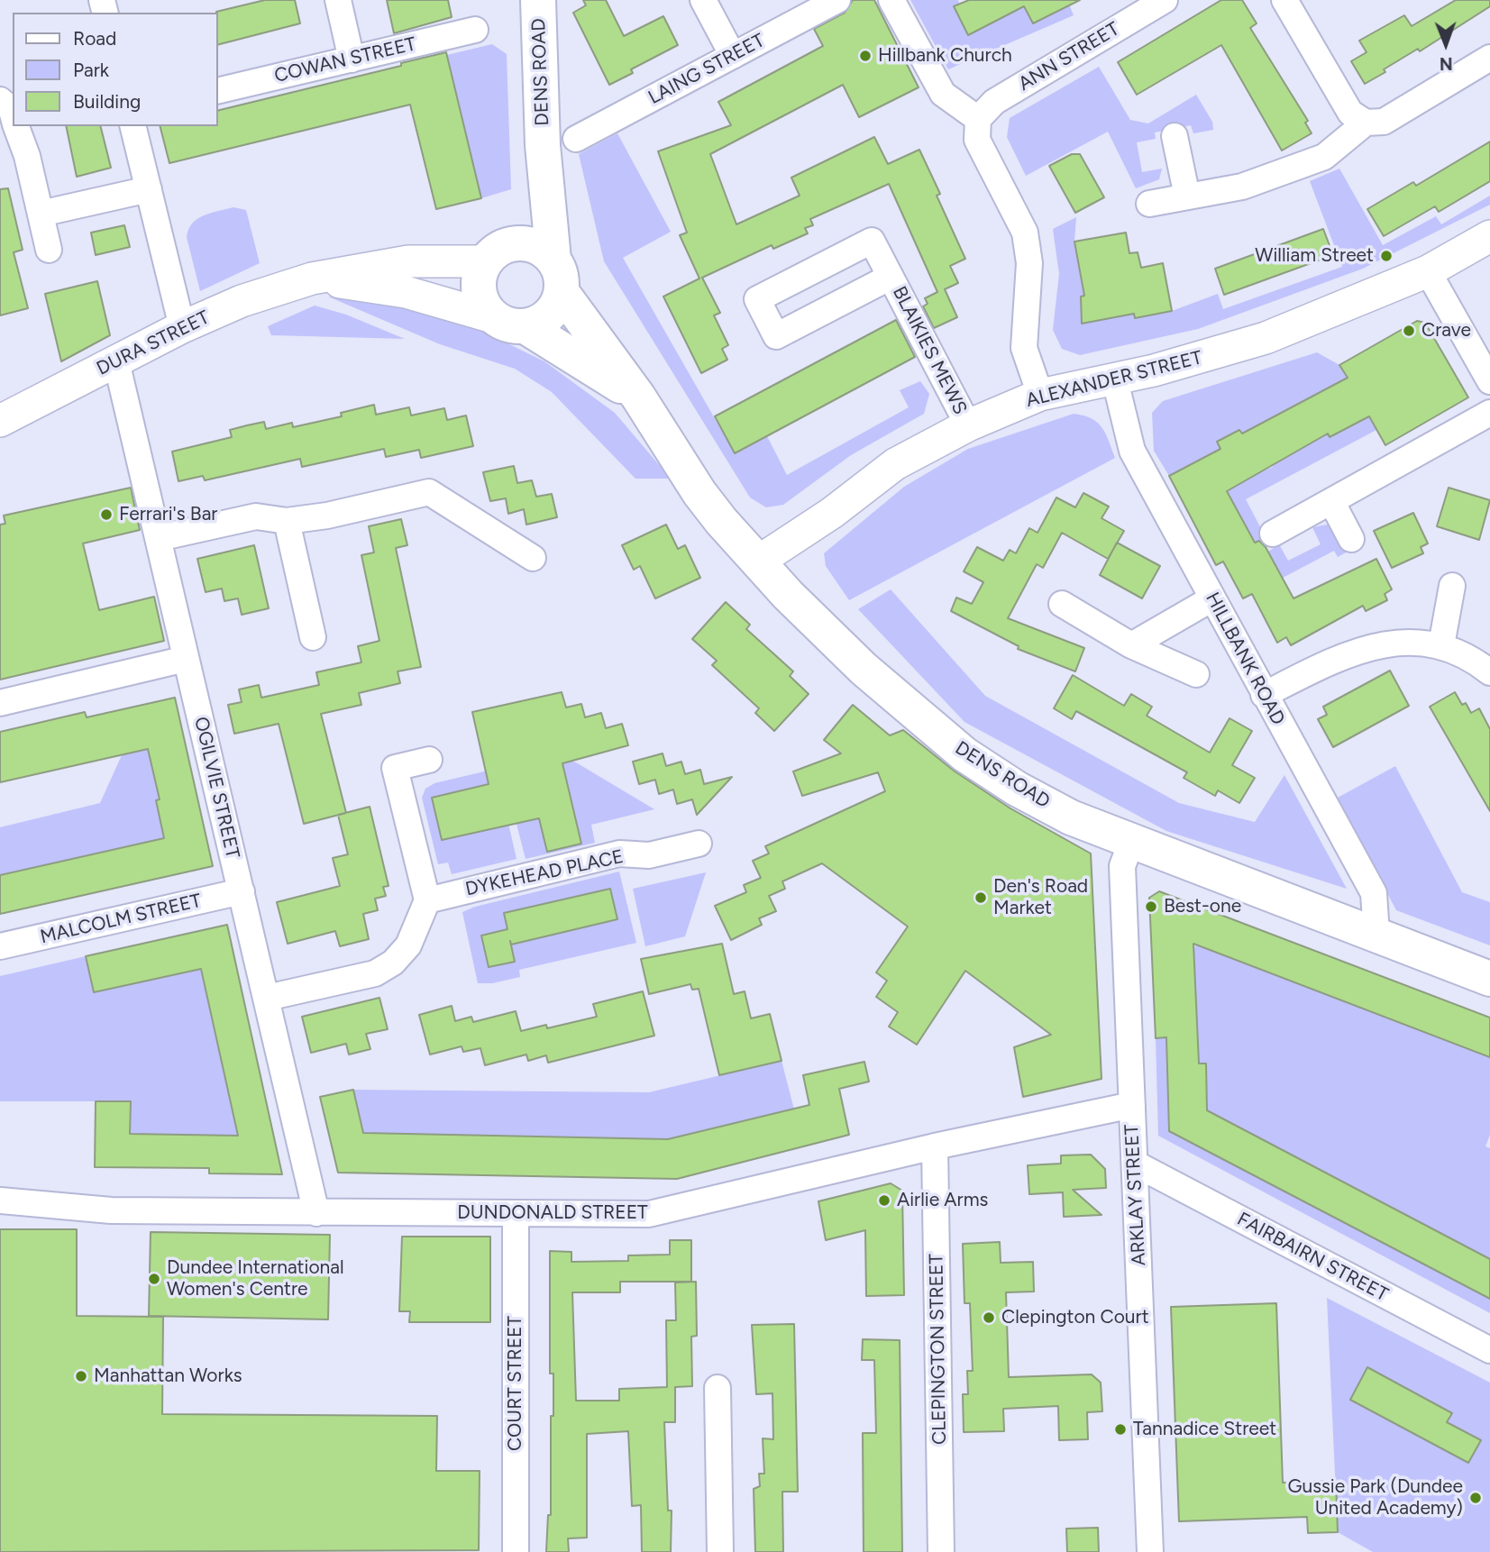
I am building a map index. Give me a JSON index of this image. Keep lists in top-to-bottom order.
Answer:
{
  "streets": {
    "main road": ["DENS ROAD"],
    "street": [
      "ANN STREET",
      "COWAN STREET",
      "LAING STREET",
      "DURA STREET",
      "BLAIKIES MEWS",
      "ALEXANDER STREET",
      "HILLBANK ROAD",
      "OGILVIE STREET",
      "DYKEHEAD PLACE",
      "MALCOLM STREET",
      "ARKLAY STREET",
      "DUNDONALD STREET",
      "FAIRBAIRN STREET",
      "CLEPINGTON STREET",
      "COURT STREET"
    ]
  },
  "crossings": [
    ["DENS ROAD", "DURA STREET"],
    ["DENS ROAD", "ALEXANDER STREET"],
    ["DENS ROAD", "HILLBANK ROAD"],
    ["DENS ROAD", "ARKLAY STREET"],
    ["DURA STREET", "OGILVIE STREET"],
    ["BLAIKIES MEWS", "ALEXANDER STREET"],
    ["ALEXANDER STREET", "HILLBANK ROAD"],
    ["OGILVIE STREET", "MALCOLM STREET"],
    ["OGILVIE STREET", "DUNDONALD STREET"],
    ["ARKLAY STREET", "DUNDONALD STREET"],
    ["ARKLAY STREET", "FAIRBAIRN STREET"],
    ["DUNDONALD STREET", "CLEPINGTON STREET"],
    ["DUNDONALD STREET", "COURT STREET"]
  ],
  "places": [
    "Hillbank Church",
    "William Street",
    "Crave",
    "Ferrari's Bar",
    "Den's Road Market",
    "Best-one",
    "Airlie Arms",
    "Dundee International Women's Centre",
    "Clepington Court",
    "Manhattan Works",
    "Tannadice Street",
    "Gussie Park (Dundee United Academy)"
  ],
  "legend": ["Road", "Park", "Building"],
  "north": "bottom"
}
